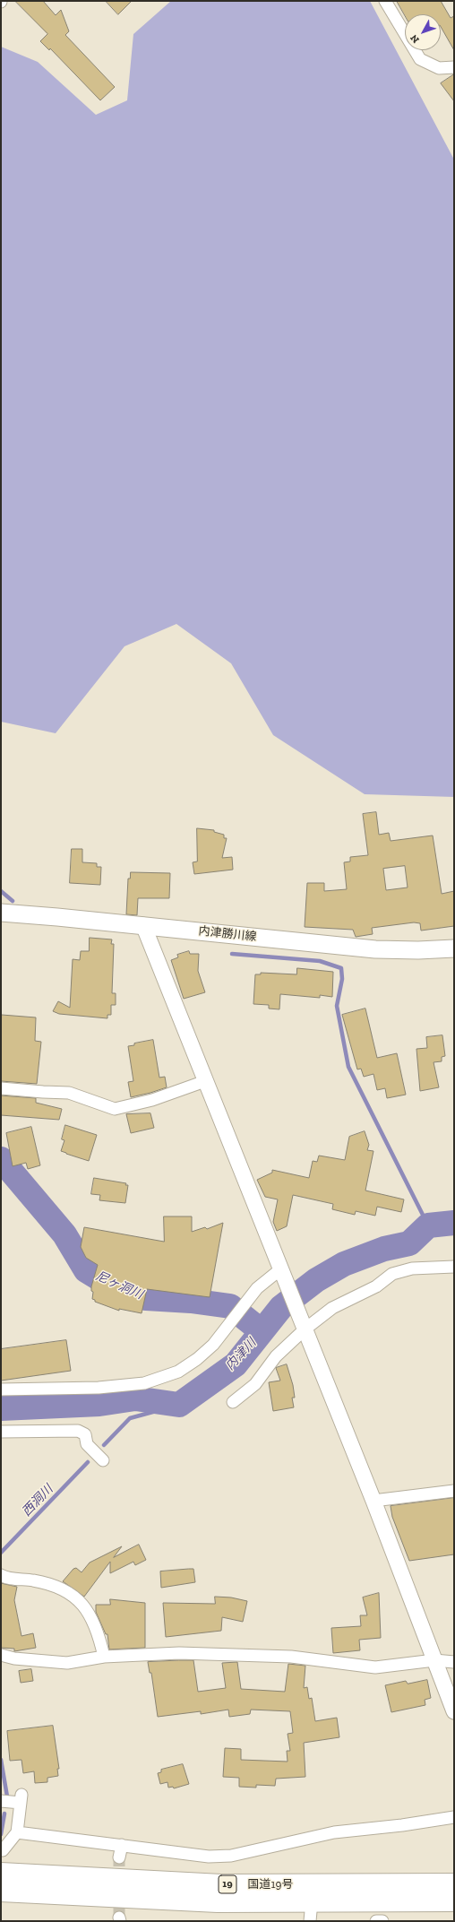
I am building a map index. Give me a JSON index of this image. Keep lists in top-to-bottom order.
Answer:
{
  "streets": {
    "highway": ["19", "国道19号"],
    "main road": ["内津勝川線"]
  },
  "water": ["尼ヶ洞川", "内津川", "西洞川"],
  "north": "bottom left"
}
